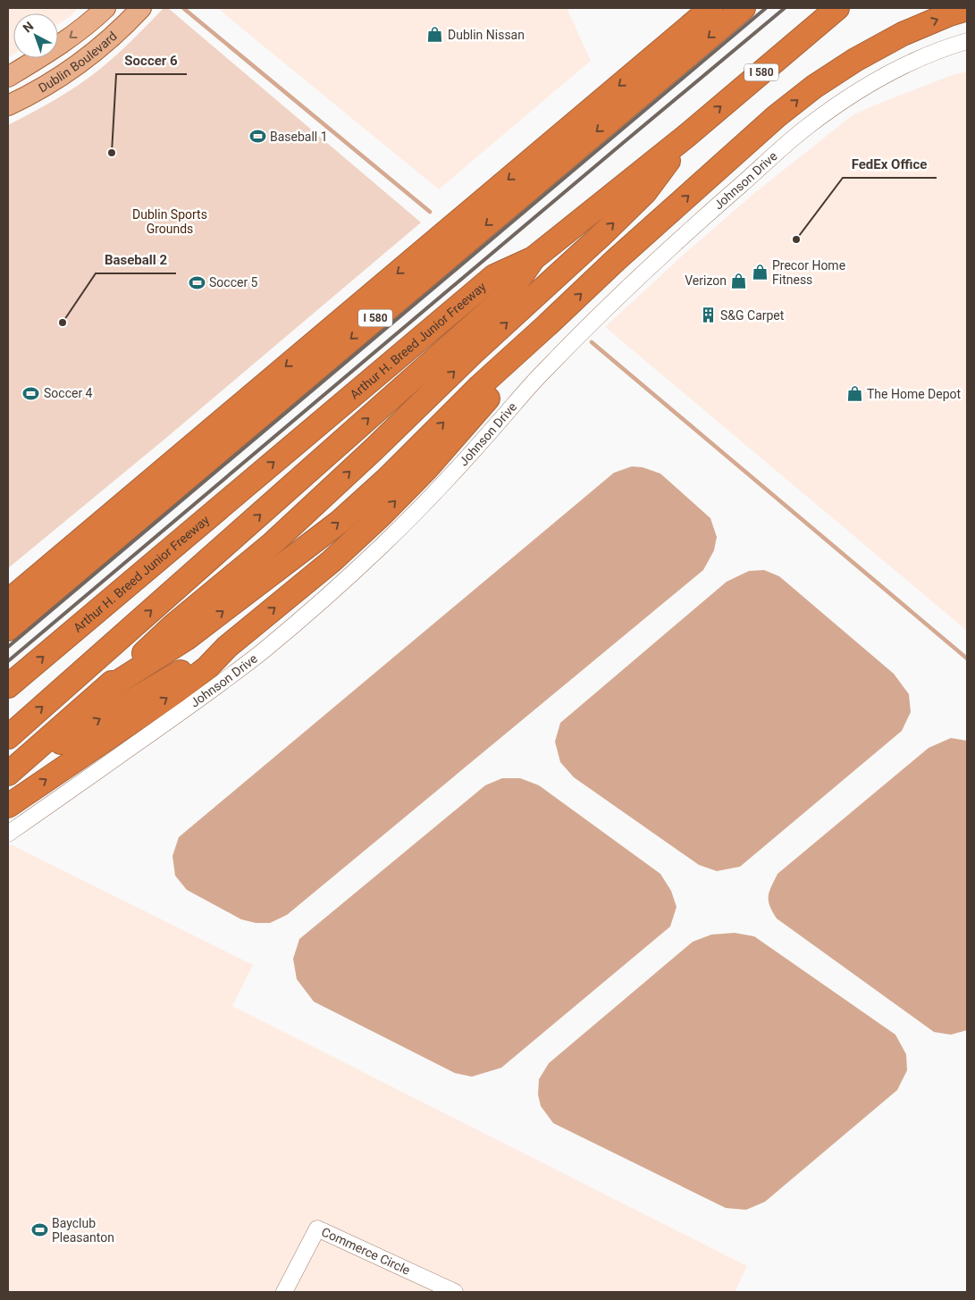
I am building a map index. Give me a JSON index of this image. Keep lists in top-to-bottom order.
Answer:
{
  "streets": {
    "highway": ["I 580", "Arthur H. Breed Junior Freeway"],
    "main road": ["Dublin Boulevard"],
    "street": ["Johnson Drive", "Commerce Circle"]
  },
  "parks": ["Dublin Sports Grounds"],
  "places": {
    "shop": [
      "Dublin Nissan",
      "Precor Home Fitness",
      "Verizon",
      "The Home Depot"
    ],
    "sports": [
      "Baseball 1",
      "Soccer 5",
      "Soccer 4",
      "Bayclub Pleasanton"
    ],
    "other": ["Soccer 6", "FedEx Office", "Baseball 2"],
    "building": ["S&G Carpet"]
  },
  "north": "top left"
}
